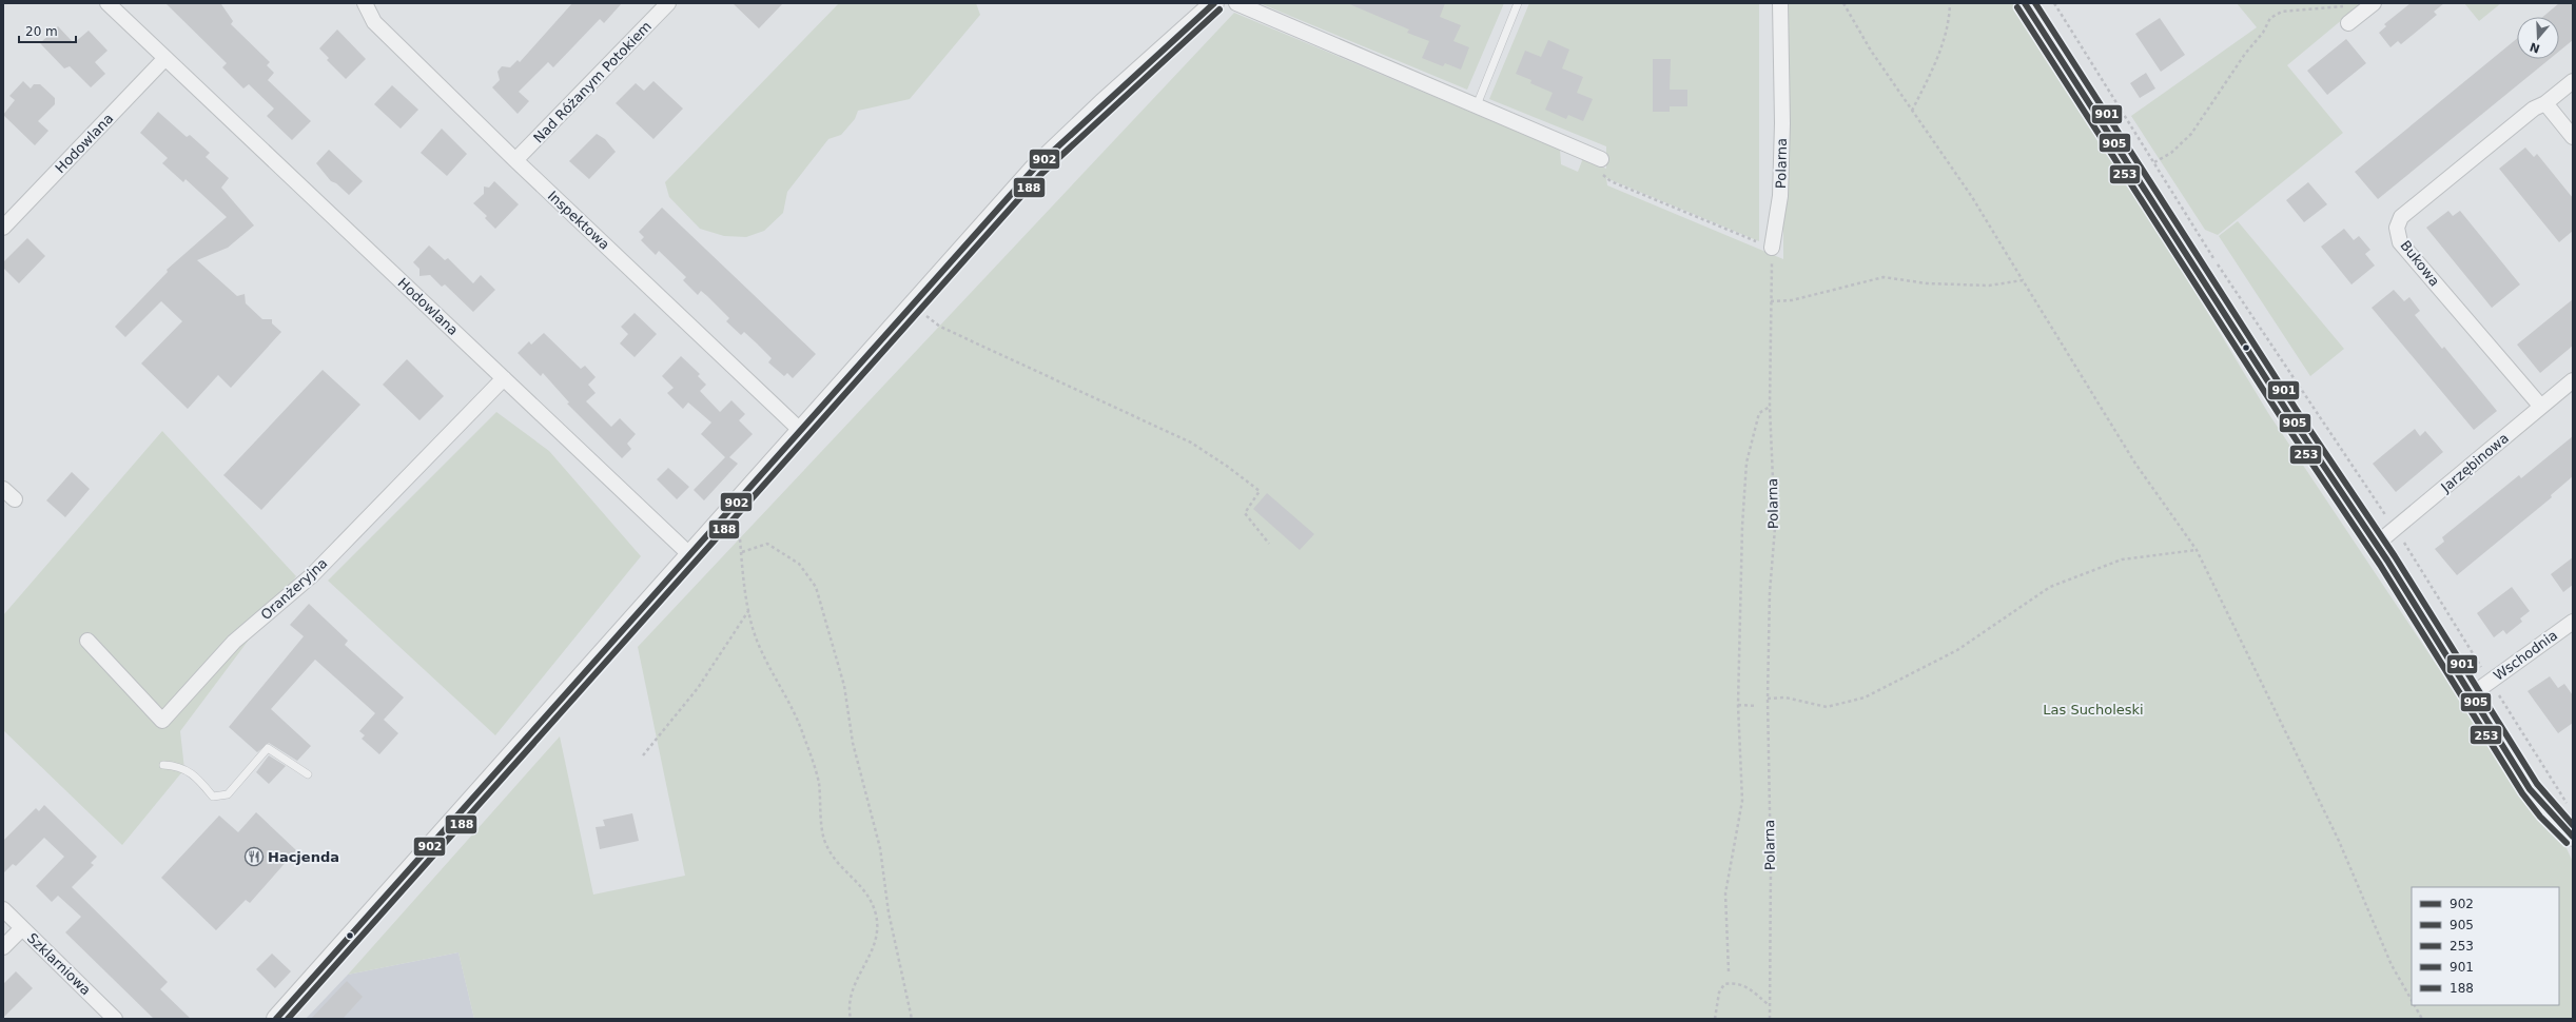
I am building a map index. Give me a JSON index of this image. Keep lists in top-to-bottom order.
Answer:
{
  "streets": {
    "street": [
      "Nad Różanym Potokiem",
      "Hodowlana",
      "Polarna",
      "Inspektowa",
      "Bukowa",
      "Jarzębinowa",
      "Oranżeryjna",
      "Wschodnia",
      "Szklarniowa"
    ]
  },
  "crossings": [
    ["Nad Różanym Potokiem", "Inspektowa"],
    ["Hodowlana", "Oranżeryjna"],
    ["Bukowa", "Jarzębinowa"]
  ],
  "parks": ["Las Sucholeski"],
  "places": {
    "restaurant": ["Hacjenda"]
  },
  "lines": [
    "transit line 902",
    "transit line 905",
    "transit line 901",
    "transit line 253",
    "transit line 188"
  ],
  "legend": [
    "902",
    "905",
    "253",
    "901",
    "188"
  ],
  "scale_bar": "20 m",
  "north": "bottom"
}
